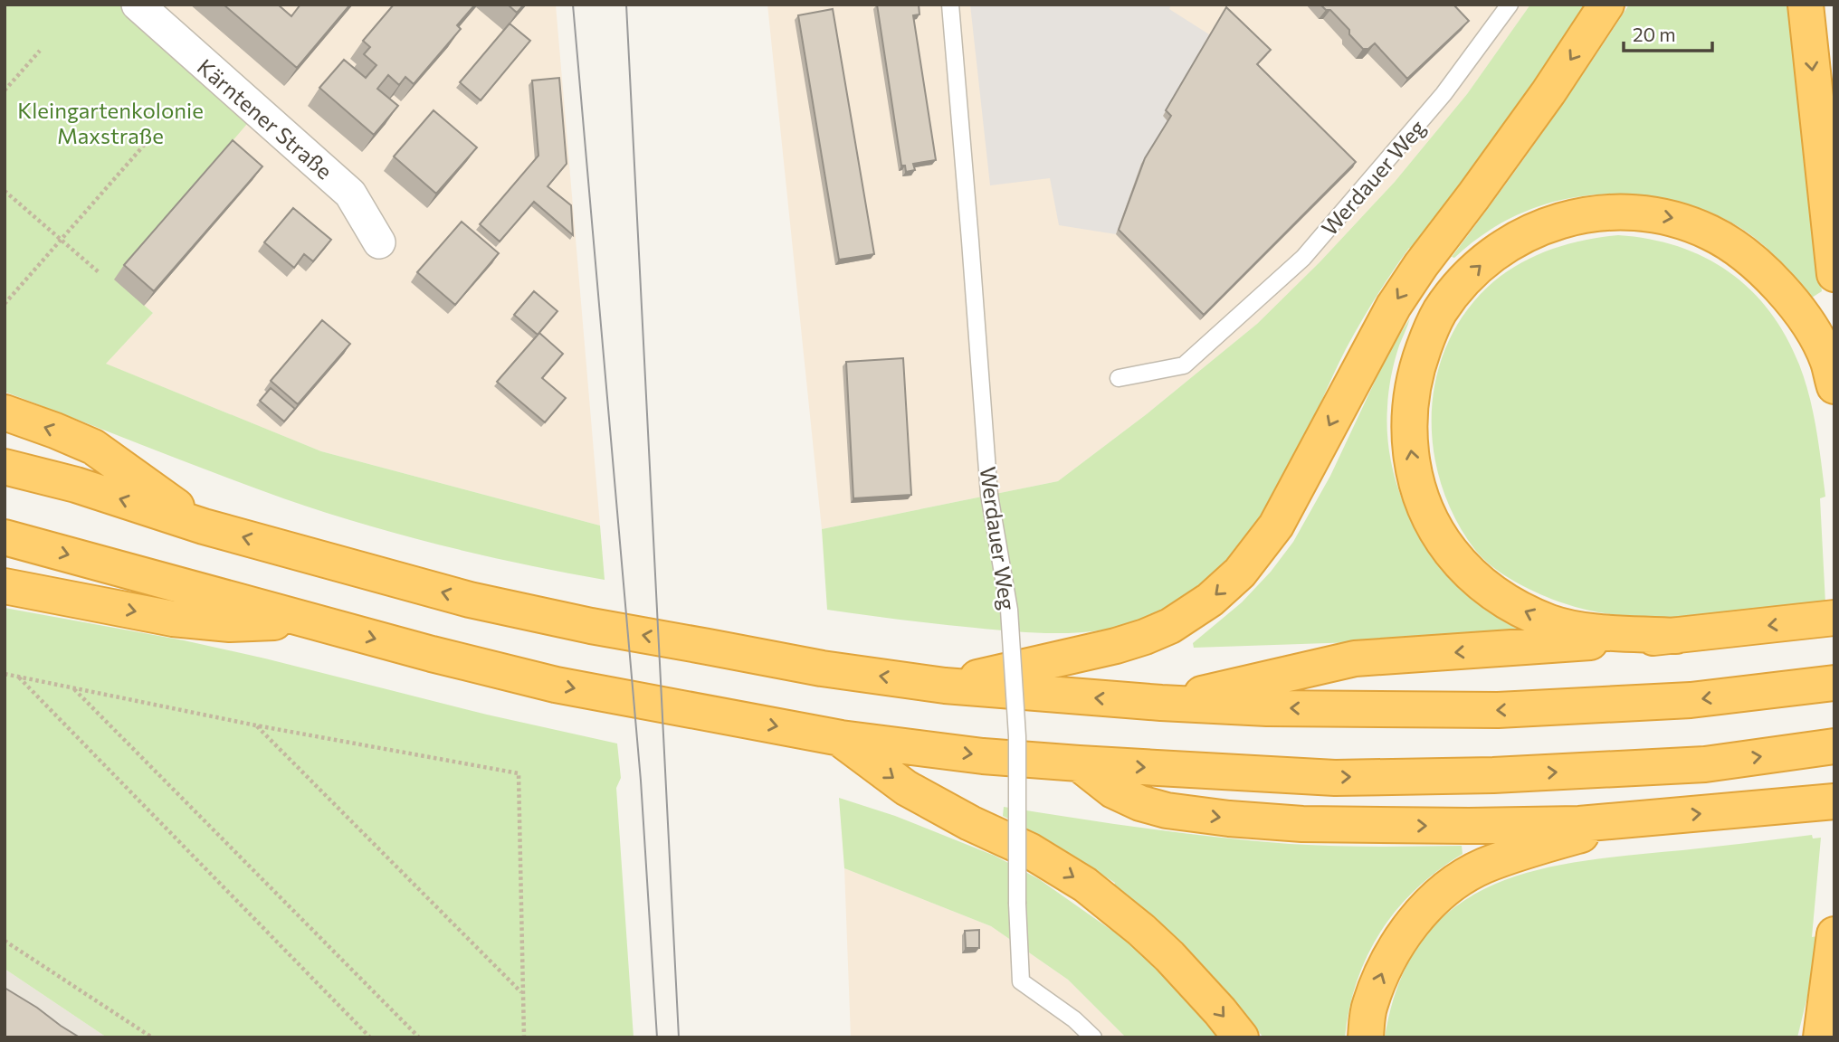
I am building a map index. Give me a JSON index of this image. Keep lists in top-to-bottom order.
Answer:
{
  "streets": {
    "street": ["Kärntener Straße"],
    "lane": ["Werdauer Weg"]
  },
  "parks": ["Kleingartenkolonie Maxstraße"],
  "scale_bar": "20 m"
}
